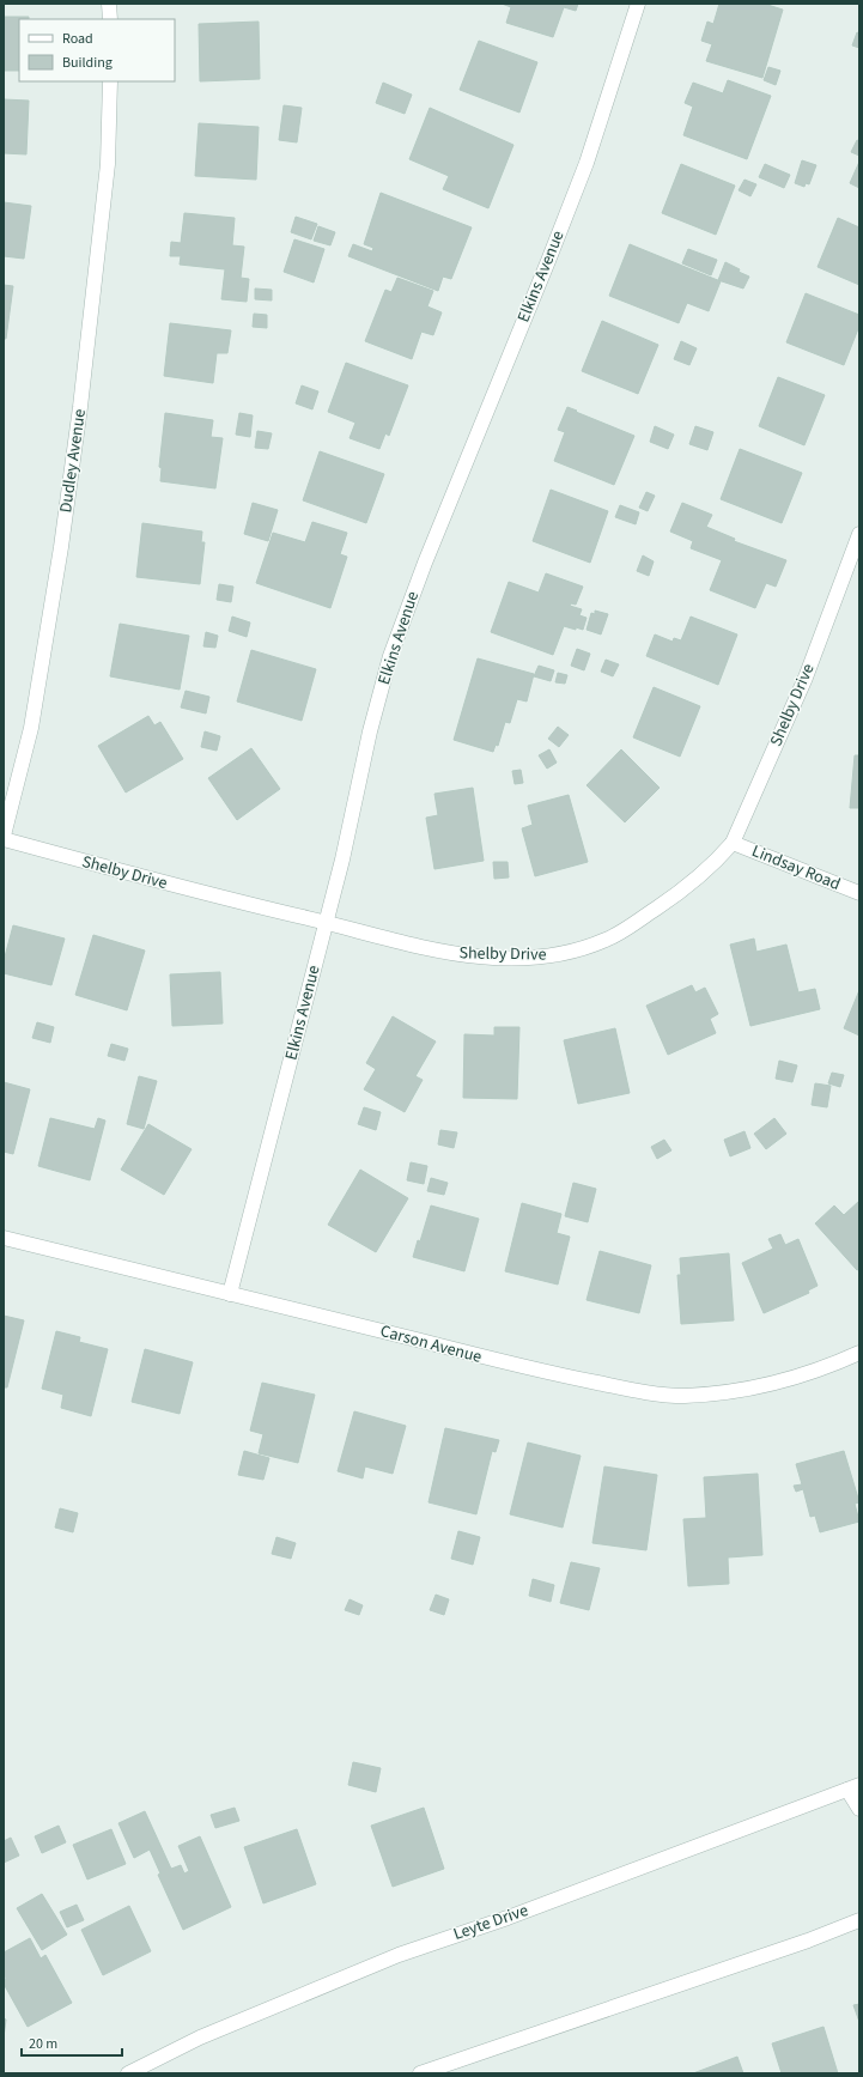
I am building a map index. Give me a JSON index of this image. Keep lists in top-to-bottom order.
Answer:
{
  "streets": {
    "street": [
      "Elkins Avenue",
      "Dudley Avenue",
      "Shelby Drive",
      "Lindsay Road",
      "Carson Avenue",
      "Leyte Drive"
    ]
  },
  "crossings": [
    ["Elkins Avenue", "Shelby Drive"],
    ["Elkins Avenue", "Carson Avenue"],
    ["Dudley Avenue", "Shelby Drive"],
    ["Shelby Drive", "Lindsay Road"]
  ],
  "legend": ["Road", "Building"],
  "scale_bar": "20 m"
}
